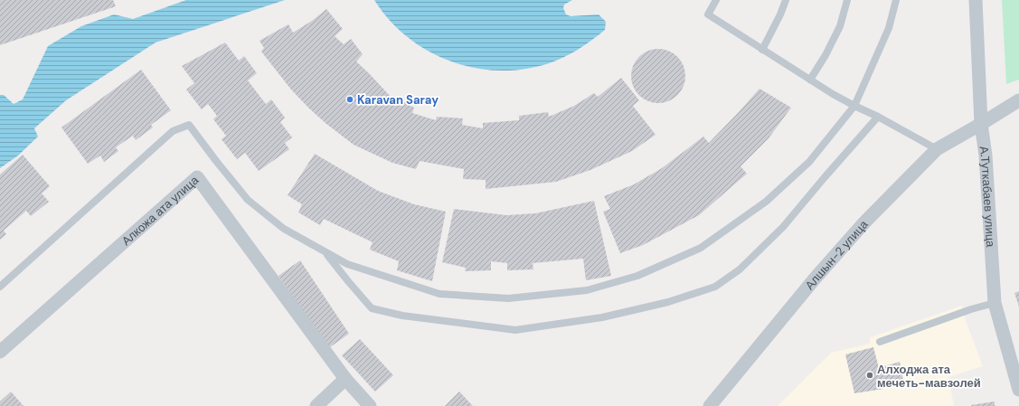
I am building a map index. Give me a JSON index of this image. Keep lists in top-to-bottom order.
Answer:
{
  "streets": {
    "street": ["А.Туткабаев улица", "Алкожа ата улица", "Алшын-2 улица"]
  },
  "crossings": [
    ["А.Туткабаев улица", "Алшын-2 улица"]
  ],
  "places": ["Karavan Saray", "Алходжа ата мечеть-мавзолей"]
}
